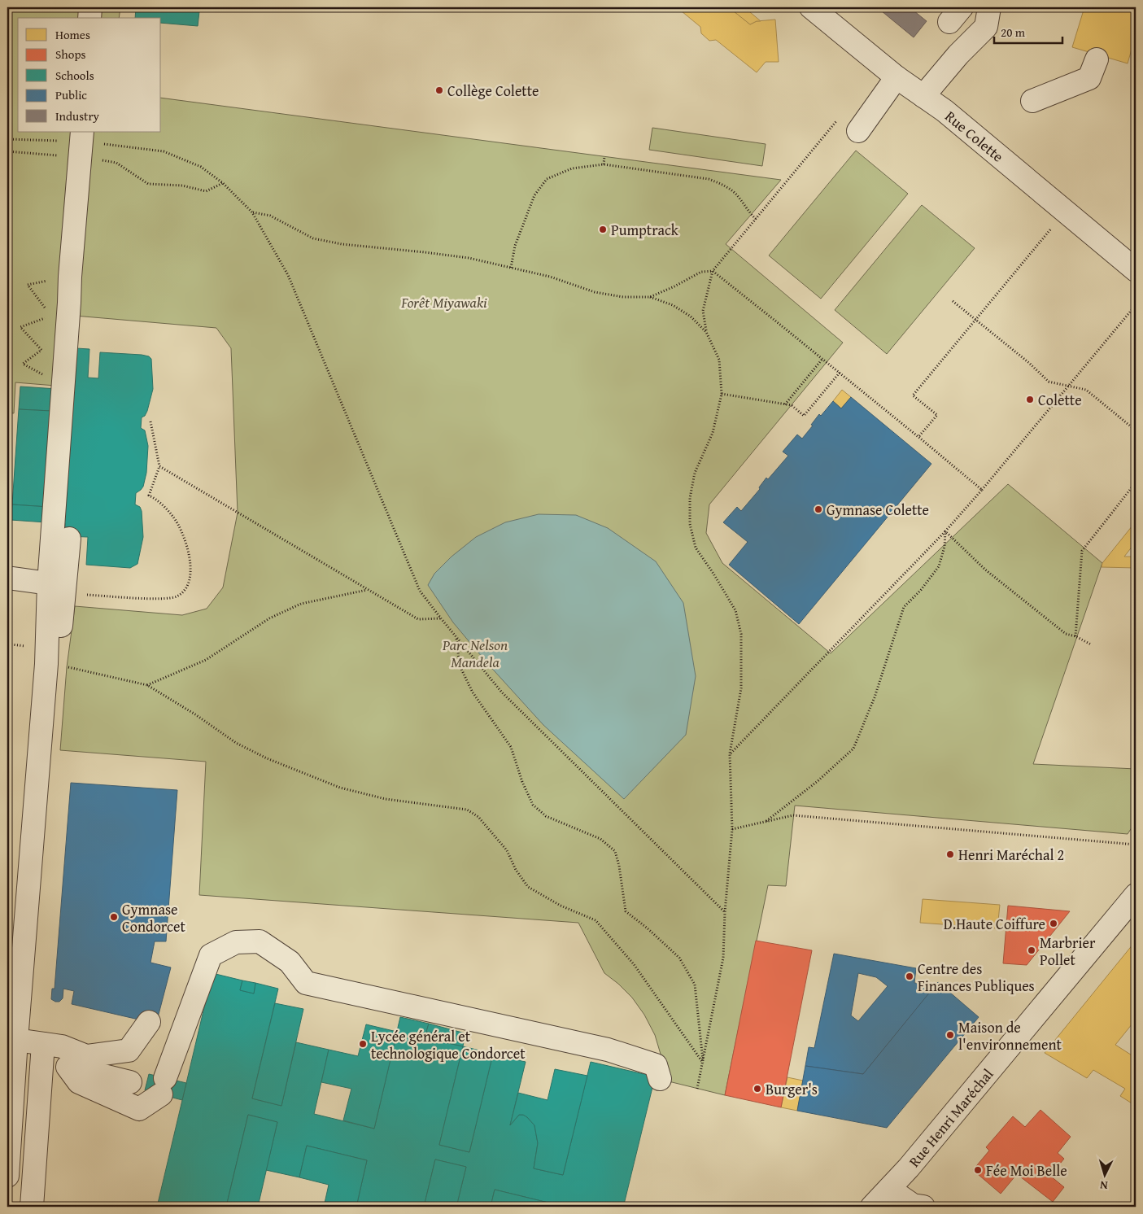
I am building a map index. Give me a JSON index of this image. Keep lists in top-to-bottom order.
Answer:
{
  "streets": {
    "street": ["Rue Colette", "Rue Henri Maréchal"]
  },
  "parks": ["Forêt Miyawaki", "Parc Nelson Mandela"],
  "places": [
    "Collège Colette",
    "Pumptrack",
    "Colette",
    "Gymnase Colette",
    "Henri Maréchal 2",
    "Gymnase Condorcet",
    "D.Haute Coiffure",
    "Marbrier Pollet",
    "Centre des Finances Publiques",
    "Maison de l'environnement",
    "Lycée général et technologique Condorcet",
    "Burger's",
    "Fée Moi Belle"
  ],
  "legend": [
    "Homes",
    "Shops",
    "Schools",
    "Public",
    "Industry"
  ],
  "scale_bar": "20 m",
  "north": "bottom"
}
